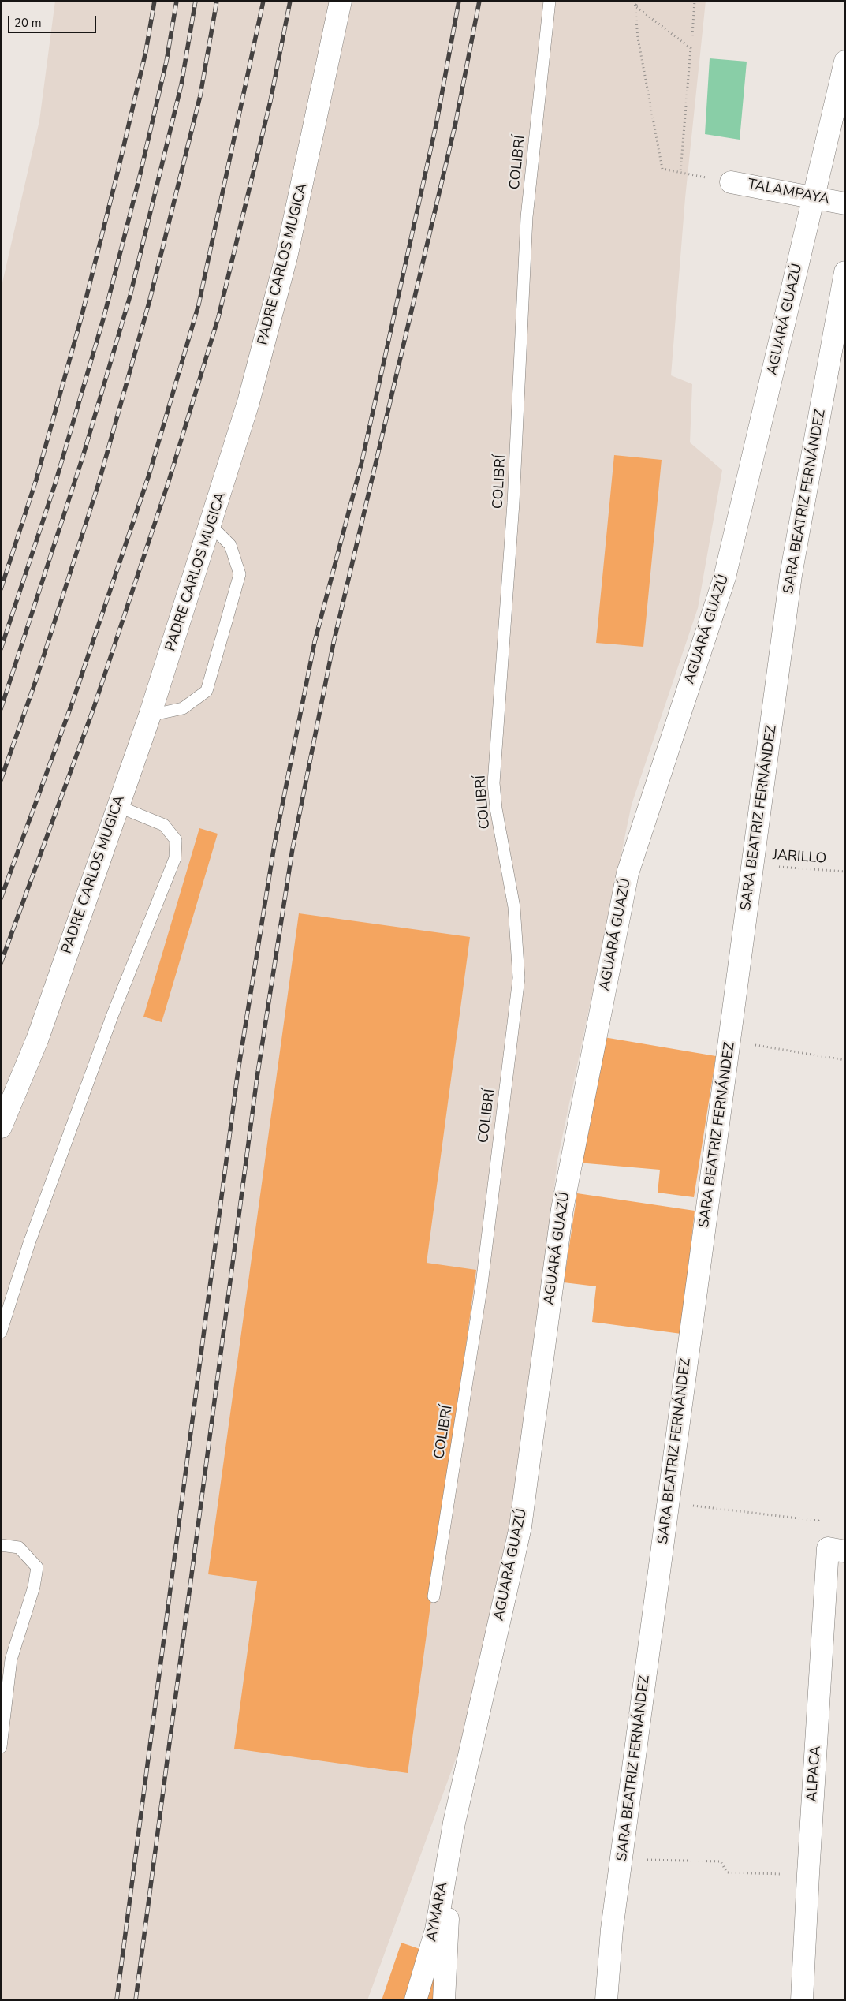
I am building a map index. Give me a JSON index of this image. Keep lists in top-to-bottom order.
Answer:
{
  "streets": {
    "street": [
      "TALAMPAYA",
      "PADRE CARLOS MUGICA",
      "AGUARÁ GUAZÚ",
      "SARA BEATRIZ FERNÁNDEZ",
      "ALPACA",
      "AYMARA"
    ],
    "lane": ["COLIBRÍ"],
    "path": ["JARILLO"]
  },
  "crossings": [
    ["TALAMPAYA", "AGUARÁ GUAZÚ"],
    ["AGUARÁ GUAZÚ", "AYMARA"],
    ["SARA BEATRIZ FERNÁNDEZ", "JARILLO"]
  ],
  "scale_bar": "20 m"
}
